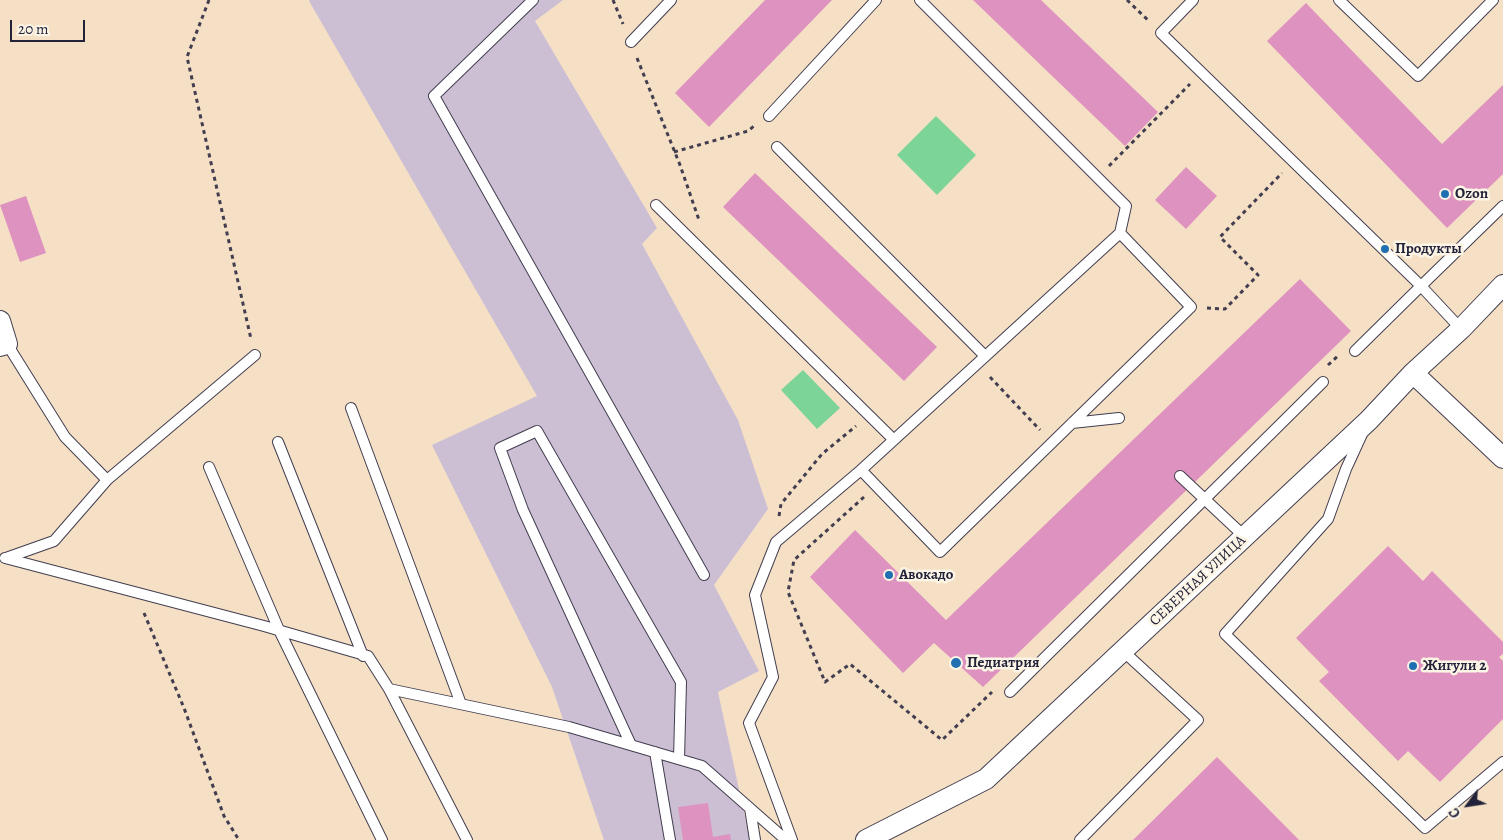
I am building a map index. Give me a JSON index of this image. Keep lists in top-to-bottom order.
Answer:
{
  "streets": {
    "street": ["СЕВЕРНАЯ УЛИЦА"]
  },
  "places": [
    "Ozon",
    "Продукты",
    "Авокадо",
    "Педиатрия",
    "Жигули 2"
  ],
  "scale_bar": "20 m",
  "north": "bottom left"
}
